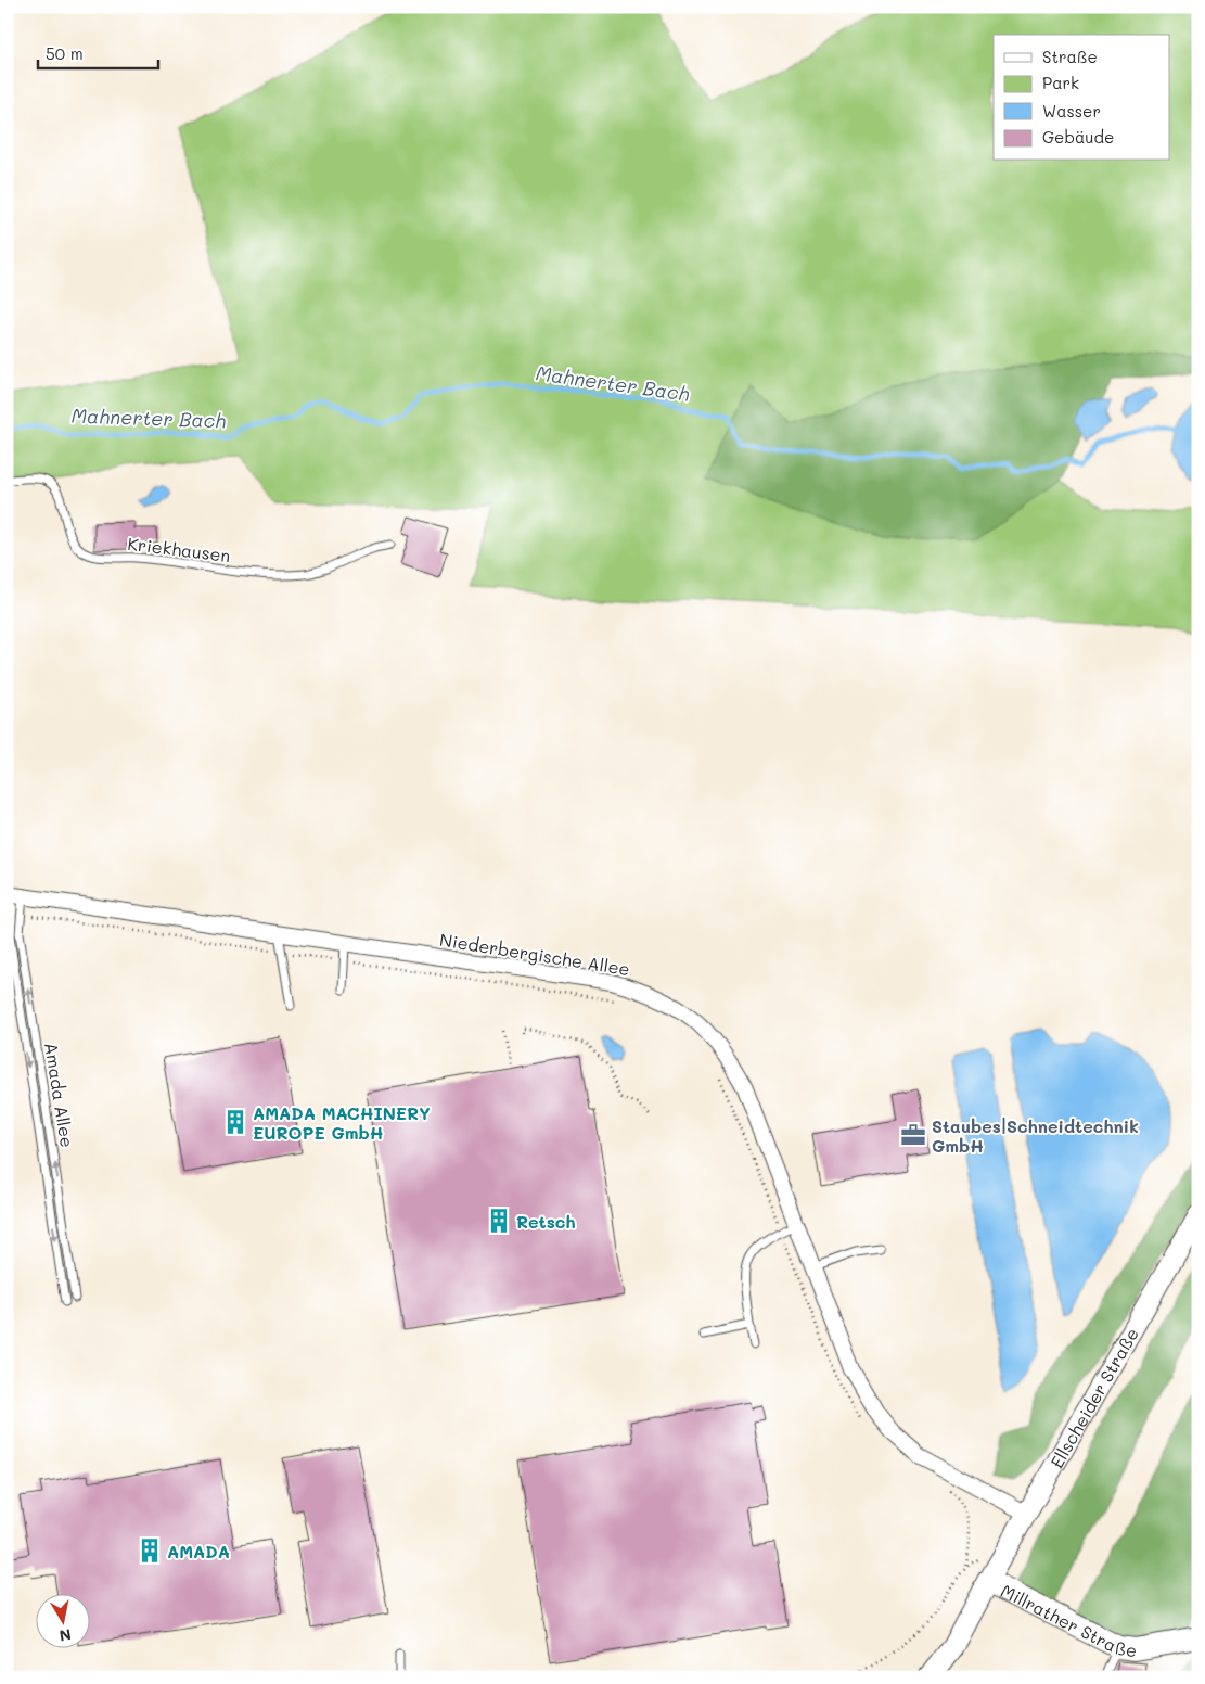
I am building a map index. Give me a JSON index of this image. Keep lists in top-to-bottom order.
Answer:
{
  "streets": {
    "main road": ["Millrather Straße"],
    "street": ["Niederbergische Allee", "Ellscheider Straße"],
    "lane": ["Kriekhausen", "Amada Allee"]
  },
  "crossings": [
    ["Niederbergische Allee", "Amada Allee"],
    ["Niederbergische Allee", "Ellscheider Straße"],
    ["Ellscheider Straße", "Millrather Straße"]
  ],
  "water": ["Mahnerter Bach"],
  "places": {
    "building": ["AMADA MACHINERY EUROPE GmbH", "Retsch", "AMADA"],
    "office": ["Staubes|Schneidtechnik GmbH"]
  },
  "legend": [
    "Straße",
    "Park",
    "Wasser",
    "Gebäude"
  ],
  "scale_bar": "50 m",
  "north": "bottom"
}
